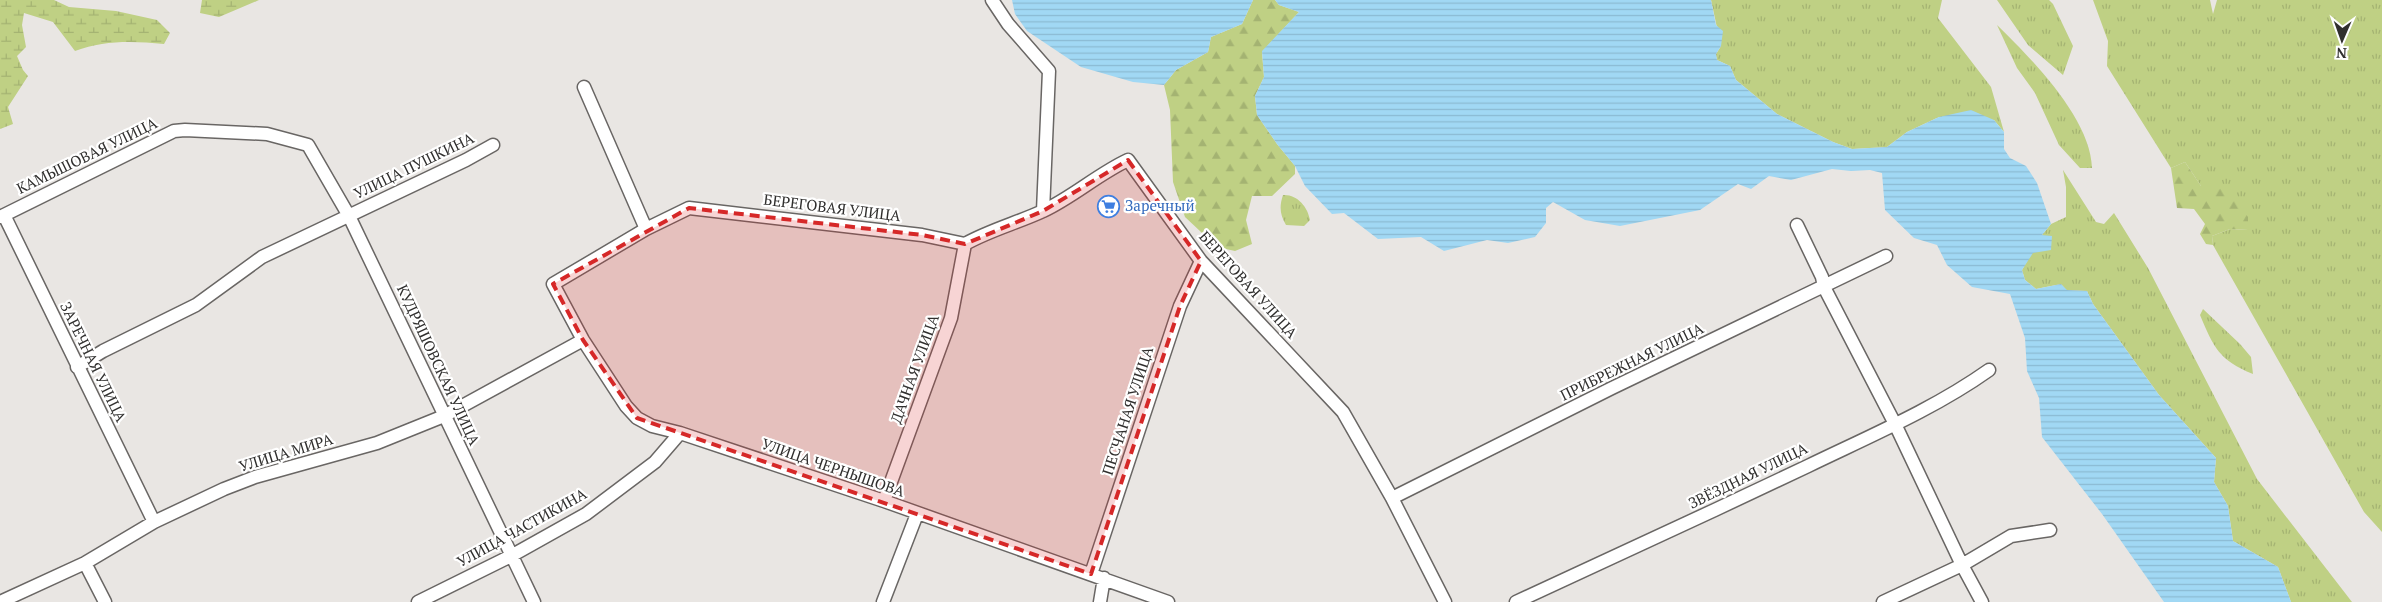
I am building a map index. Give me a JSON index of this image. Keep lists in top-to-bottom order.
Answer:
{
  "streets": {
    "street": [
      "КАМЫШОВАЯ УЛИЦА",
      "УЛИЦА ПУШКИНА",
      "БЕРЕГОВАЯ УЛИЦА",
      "ЗАРЕЧНАЯ УЛИЦА",
      "ПРИБРЕЖНАЯ УЛИЦА",
      "КУДРЯШОВСКАЯ УЛИЦА",
      "ДАЧНАЯ УЛИЦА",
      "ПЕСЧАНАЯ УЛИЦА",
      "УЛИЦА МИРА",
      "УЛИЦА ЧЕРНЫШОВА",
      "ЗВЁЗДНАЯ УЛИЦА",
      "УЛИЦА ЧАСТИКИНА"
    ]
  },
  "crossings": [
    ["КАМЫШОВАЯ УЛИЦА", "ЗАРЕЧНАЯ УЛИЦА"],
    ["КАМЫШОВАЯ УЛИЦА", "КУДРЯШОВСКАЯ УЛИЦА"],
    ["УЛИЦА ПУШКИНА", "ЗАРЕЧНАЯ УЛИЦА"],
    ["УЛИЦА ПУШКИНА", "КУДРЯШОВСКАЯ УЛИЦА"],
    ["БЕРЕГОВАЯ УЛИЦА", "ПРИБРЕЖНАЯ УЛИЦА"],
    ["БЕРЕГОВАЯ УЛИЦА", "ДАЧНАЯ УЛИЦА"],
    ["БЕРЕГОВАЯ УЛИЦА", "ПЕСЧАНАЯ УЛИЦА"],
    ["БЕРЕГОВАЯ УЛИЦА", "УЛИЦА ЧЕРНЫШОВА"],
    ["ЗАРЕЧНАЯ УЛИЦА", "УЛИЦА МИРА"],
    ["КУДРЯШОВСКАЯ УЛИЦА", "УЛИЦА МИРА"],
    ["КУДРЯШОВСКАЯ УЛИЦА", "УЛИЦА ЧАСТИКИНА"],
    ["ДАЧНАЯ УЛИЦА", "УЛИЦА ЧЕРНЫШОВА"],
    ["ПЕСЧАНАЯ УЛИЦА", "УЛИЦА ЧЕРНЫШОВА"],
    ["УЛИЦА МИРА", "УЛИЦА ЧЕРНЫШОВА"],
    ["УЛИЦА ЧЕРНЫШОВА", "УЛИЦА ЧАСТИКИНА"]
  ],
  "places": {
    "supermarket": ["Заречный"]
  },
  "north": "bottom"
}
